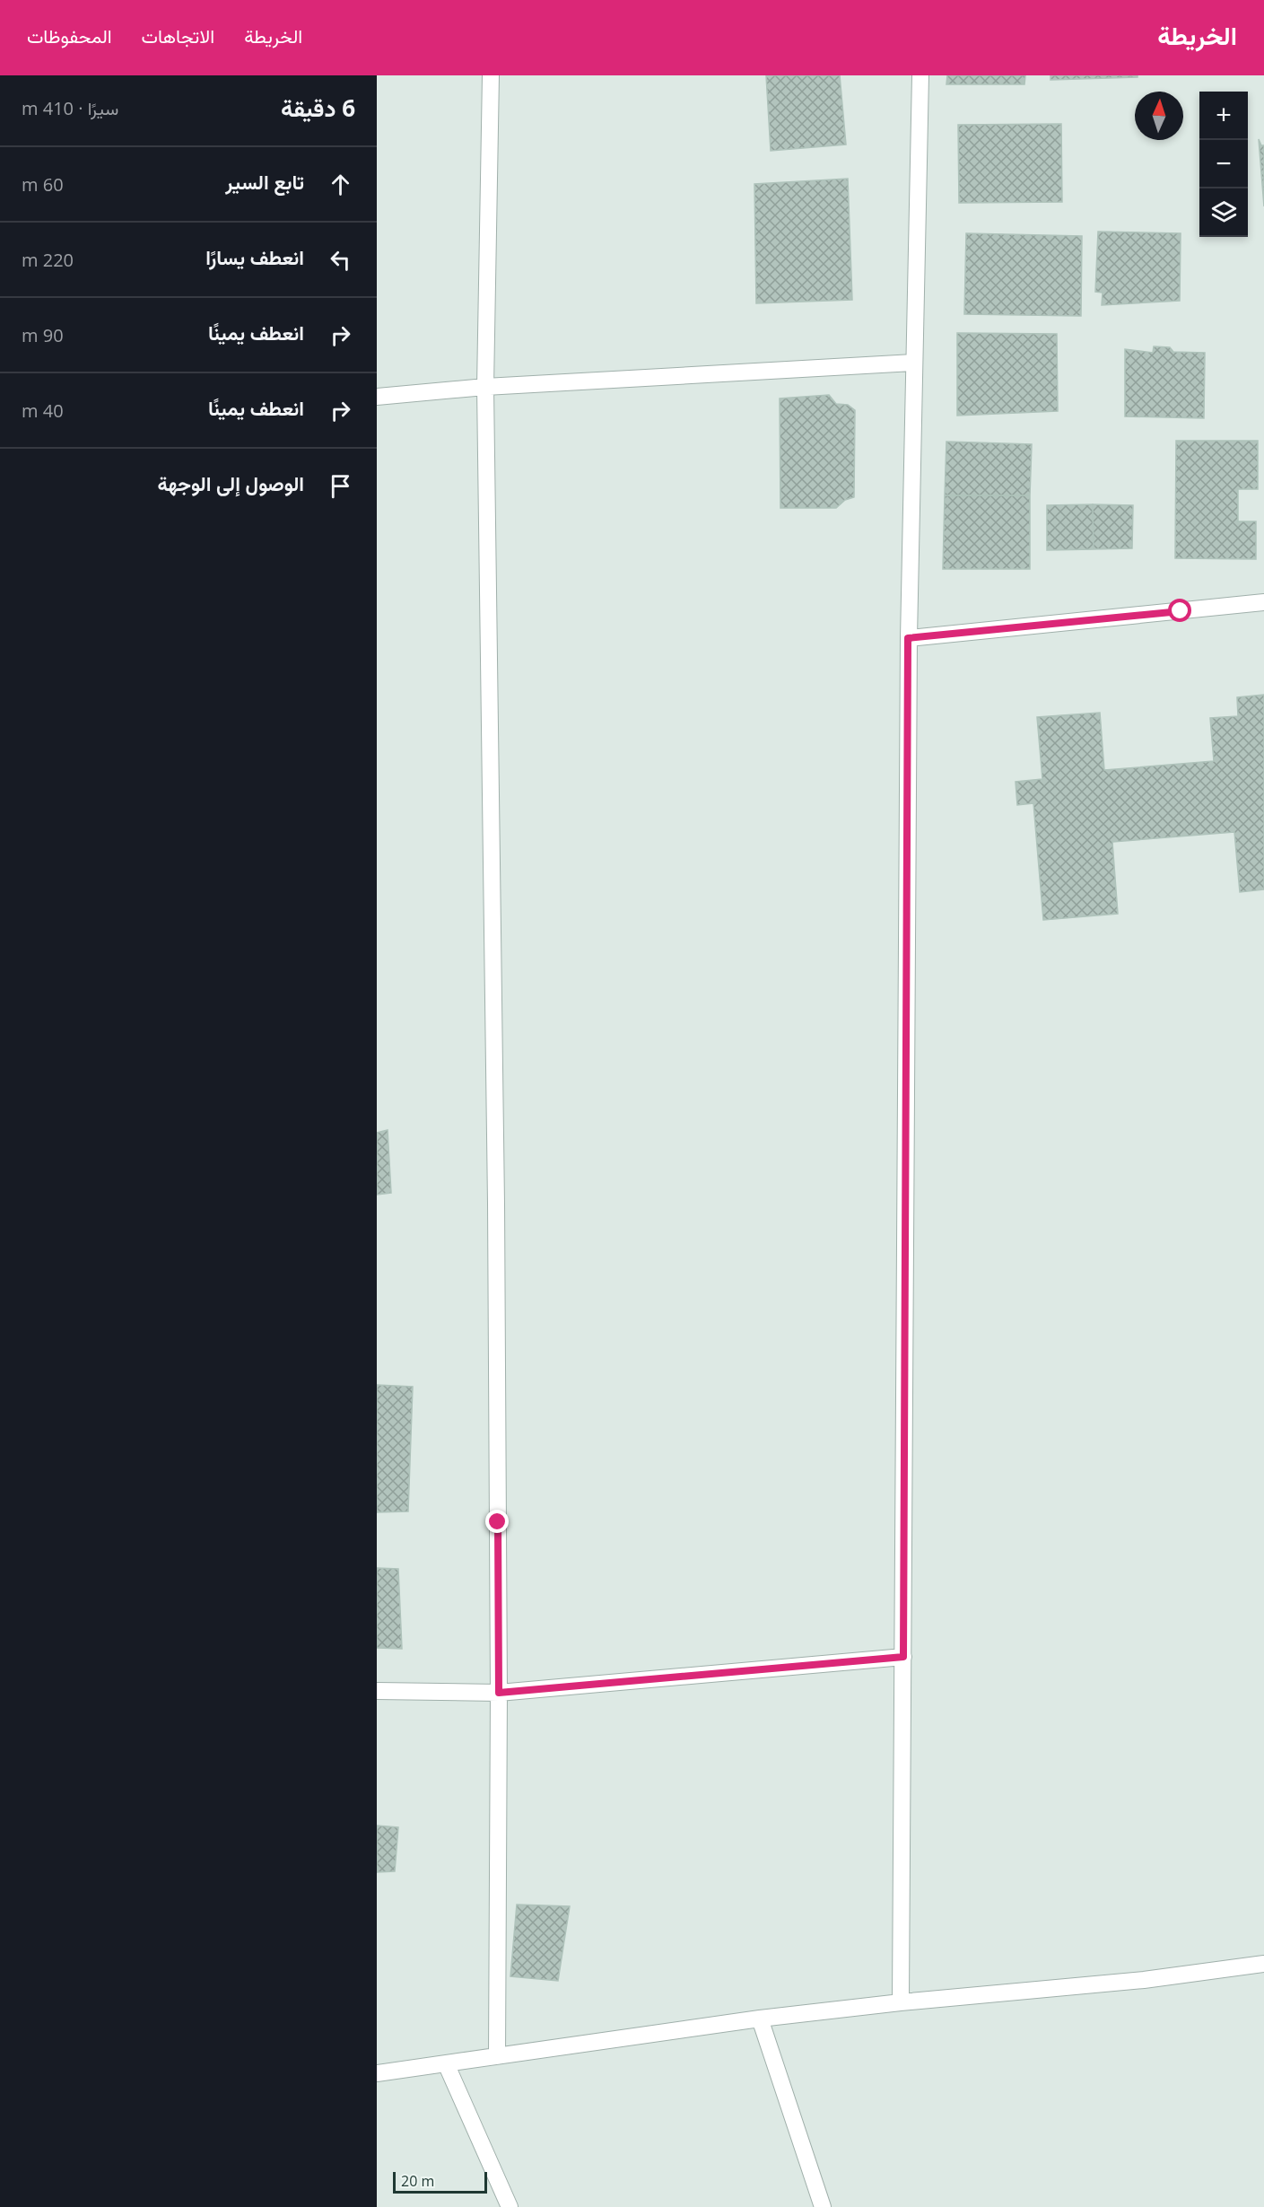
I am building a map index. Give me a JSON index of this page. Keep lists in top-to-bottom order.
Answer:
{
  "scale_bar": "20 m",
  "north": "top",
  "page": {
    "header": "الخريطة",
    "nav": ["الخريطة", "الاتجاهات", "المحفوظات"],
    "heading": ["6 دقيقة", "سيرًا · 410 m"],
    "map_buttons": ["+", "−"],
    "list": [
      ["تابع السير", "60 m"],
      ["انعطف يسارًا", "220 m"],
      ["انعطف يمينًا", "90 m"],
      ["انعطف يمينًا", "40 m"],
      "الوصول إلى الوجهة"
    ],
    "scale": "20 m"
  }
}
